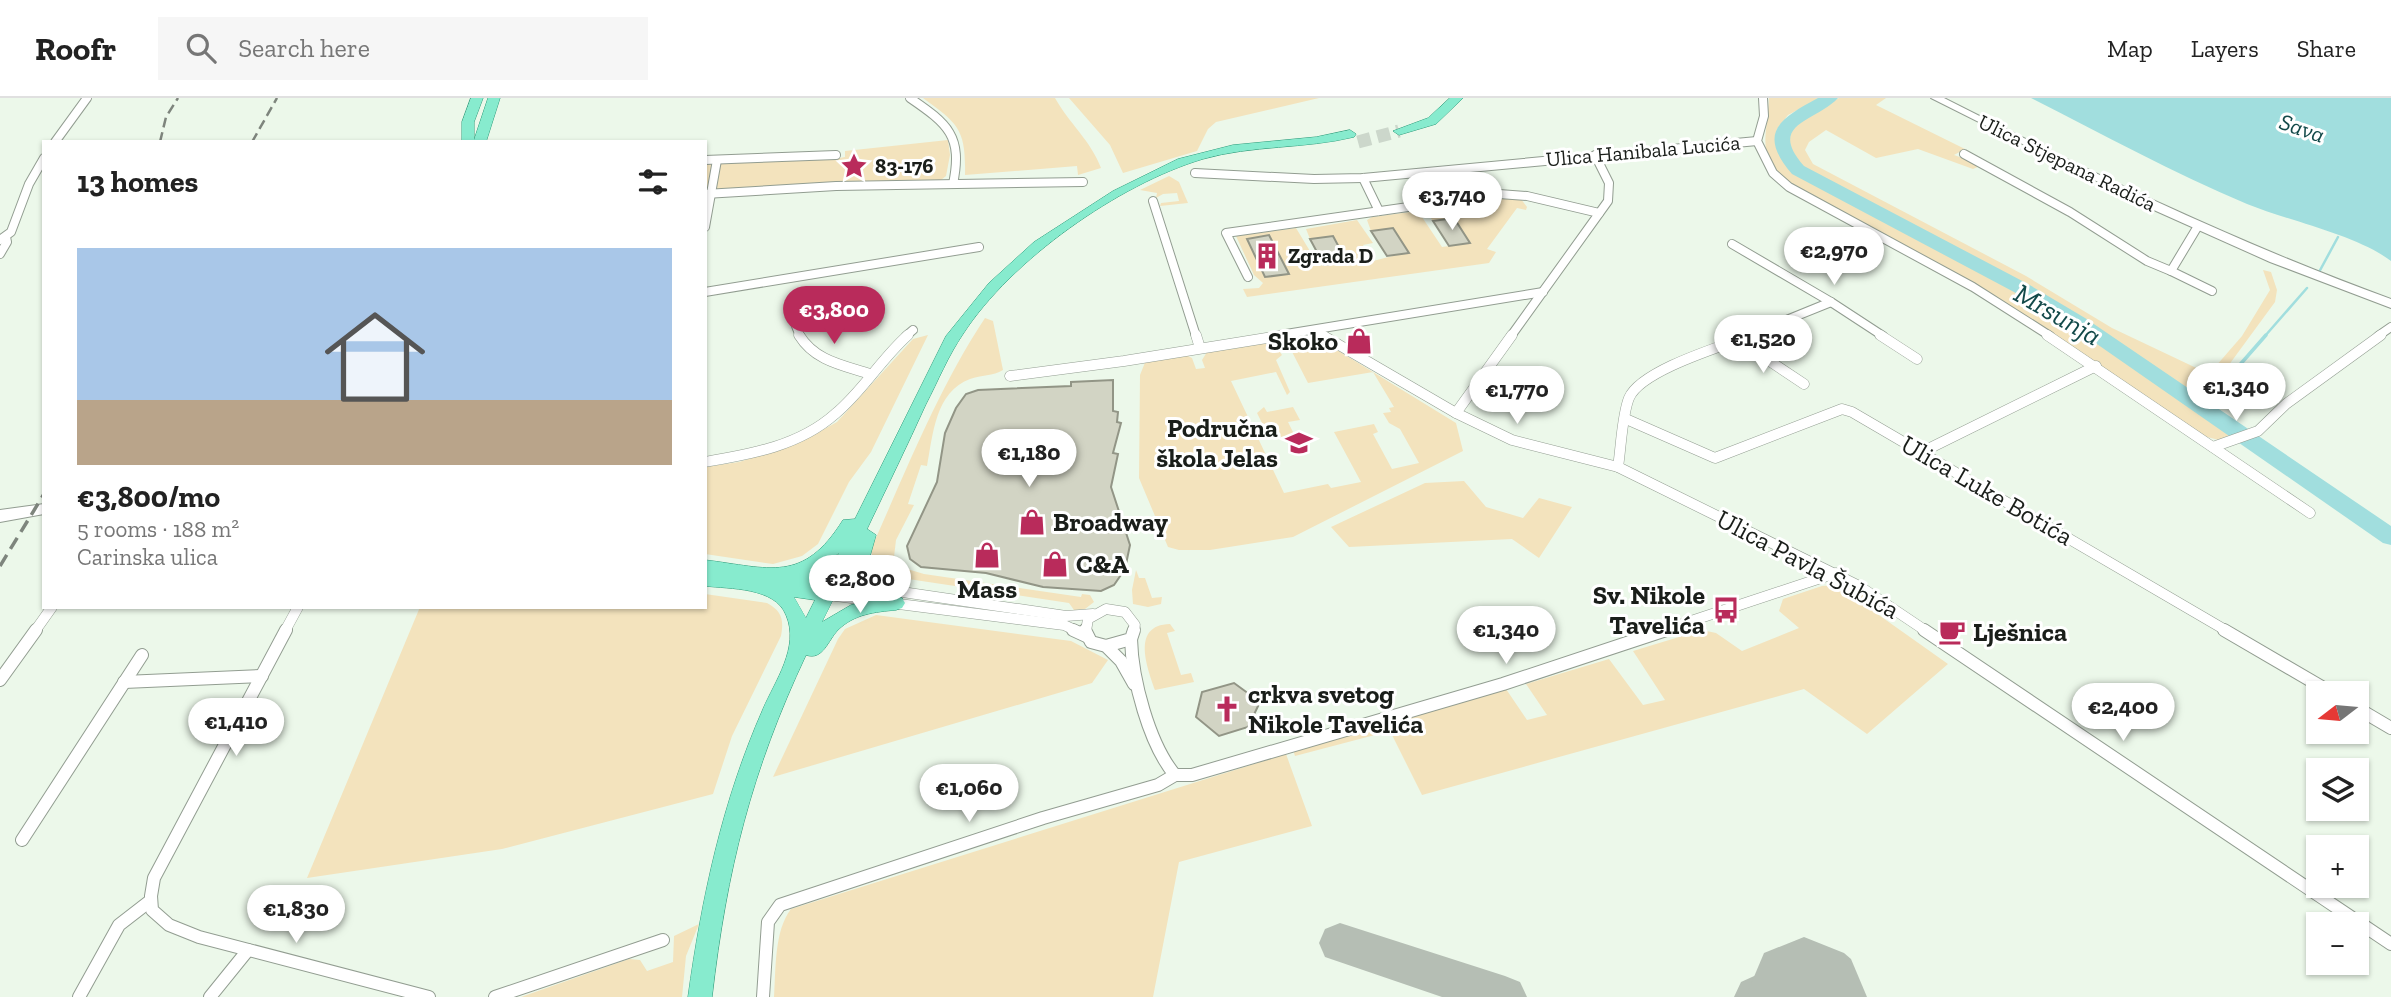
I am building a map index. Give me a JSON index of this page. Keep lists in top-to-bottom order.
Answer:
{
  "streets": {
    "main road": ["Ulica Stjepana Radića"],
    "street": ["Ulica Hanibala Lucića", "Ulica Luke Botića", "Ulica Pavla Šubića"]
  },
  "water": ["Sava", "Mrsunja"],
  "places": {
    "place": ["83-176"],
    "building": ["Zgrada D"],
    "shop": [
      "Skoko",
      "Broadway",
      "Mass",
      "C&A"
    ],
    "school or university": ["Područna škola Jelas"],
    "bus stop": ["Sv. Nikole Tavelića"],
    "cafe": ["Lješnica"],
    "church": ["crkva svetog Nikole Tavelića"]
  },
  "north": "left",
  "page": {
    "header": "Roofr",
    "search": "Search here",
    "nav": ["Map", "Layers", "Share"],
    "heading": "13 homes",
    "price": [
      "€3,740",
      "€2,970",
      "€3,800",
      "€1,520",
      "€1,340",
      "€1,770",
      "€1,180",
      "€2,800",
      "€1,340",
      "€2,400",
      "€1,410",
      "€1,060",
      "€1,830"
    ],
    "list": [
      {
        "name": "€3,800/mo",
        "note": "5 rooms · 188 m² · Carinska ulica"
      }
    ],
    "map_buttons": ["+", "−"]
  }
}
